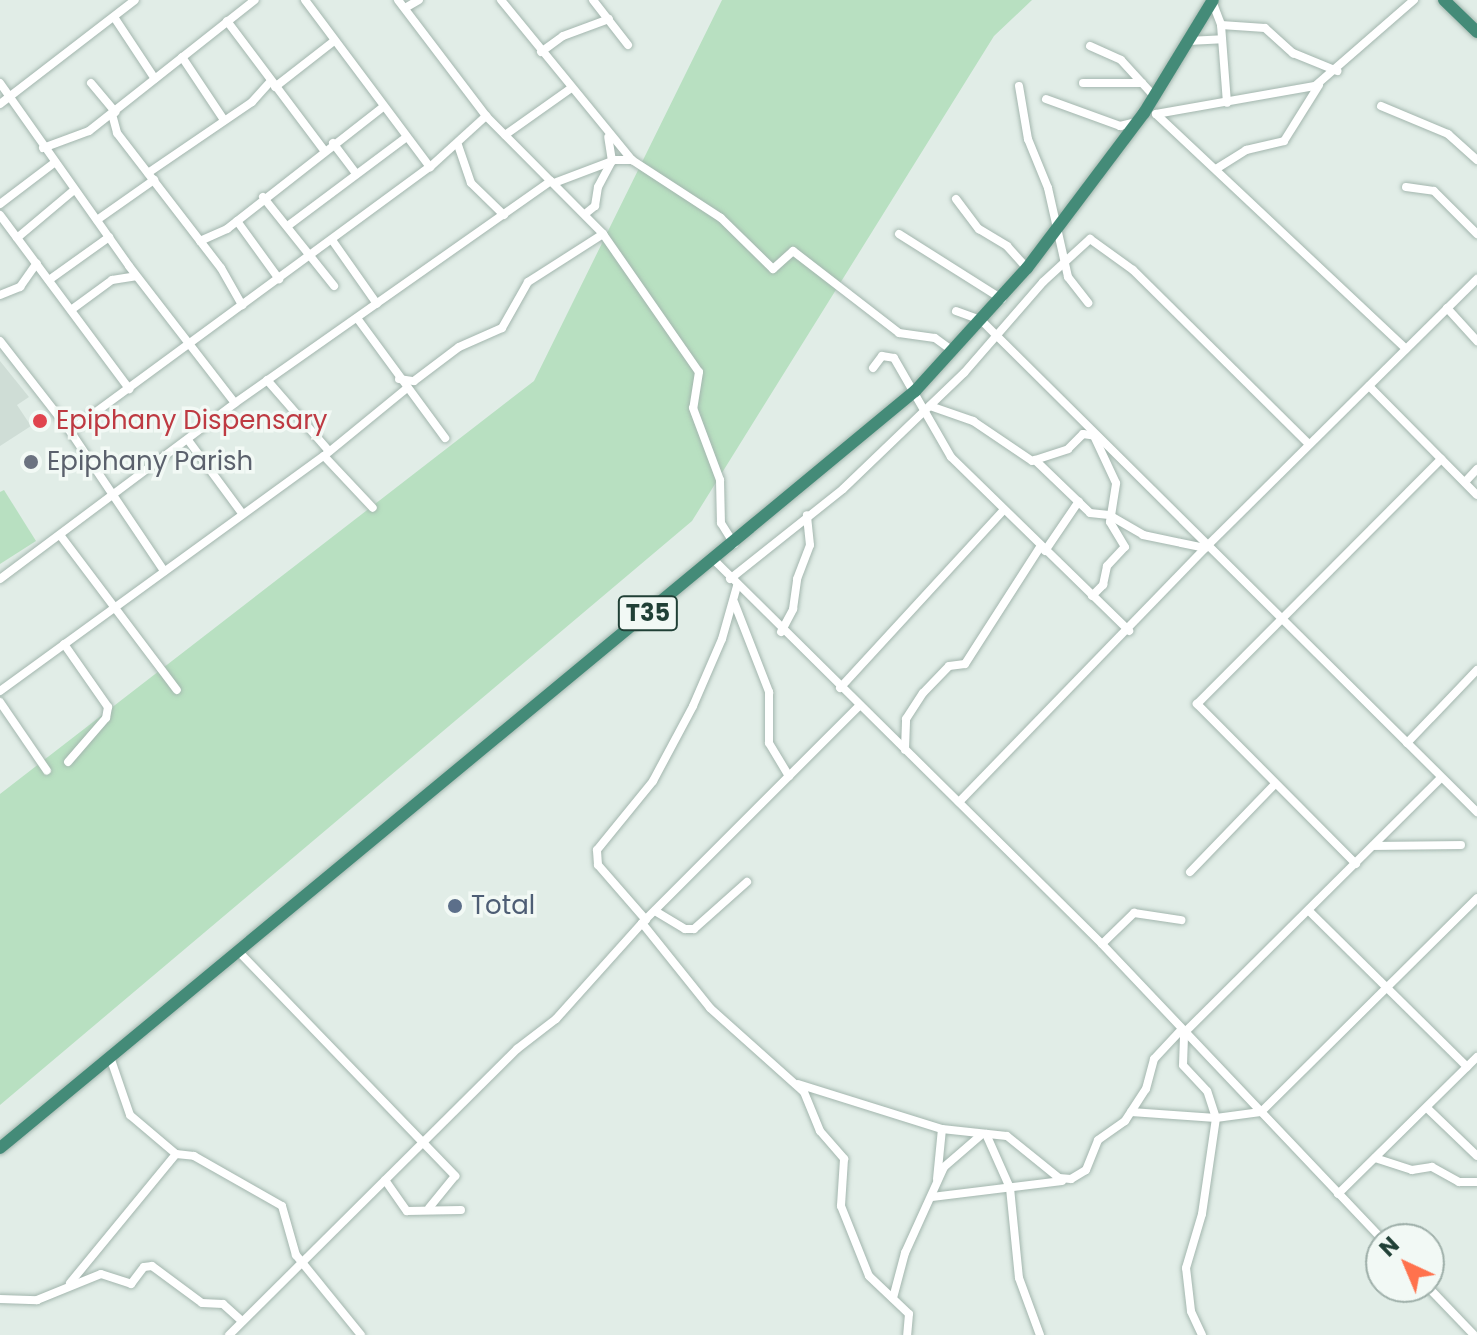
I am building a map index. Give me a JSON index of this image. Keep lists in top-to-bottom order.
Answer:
{
  "streets": {
    "highway": ["T35"]
  },
  "places": ["Epiphany Dispensary", "Epiphany Parish", "Total"],
  "north": "top left"
}
